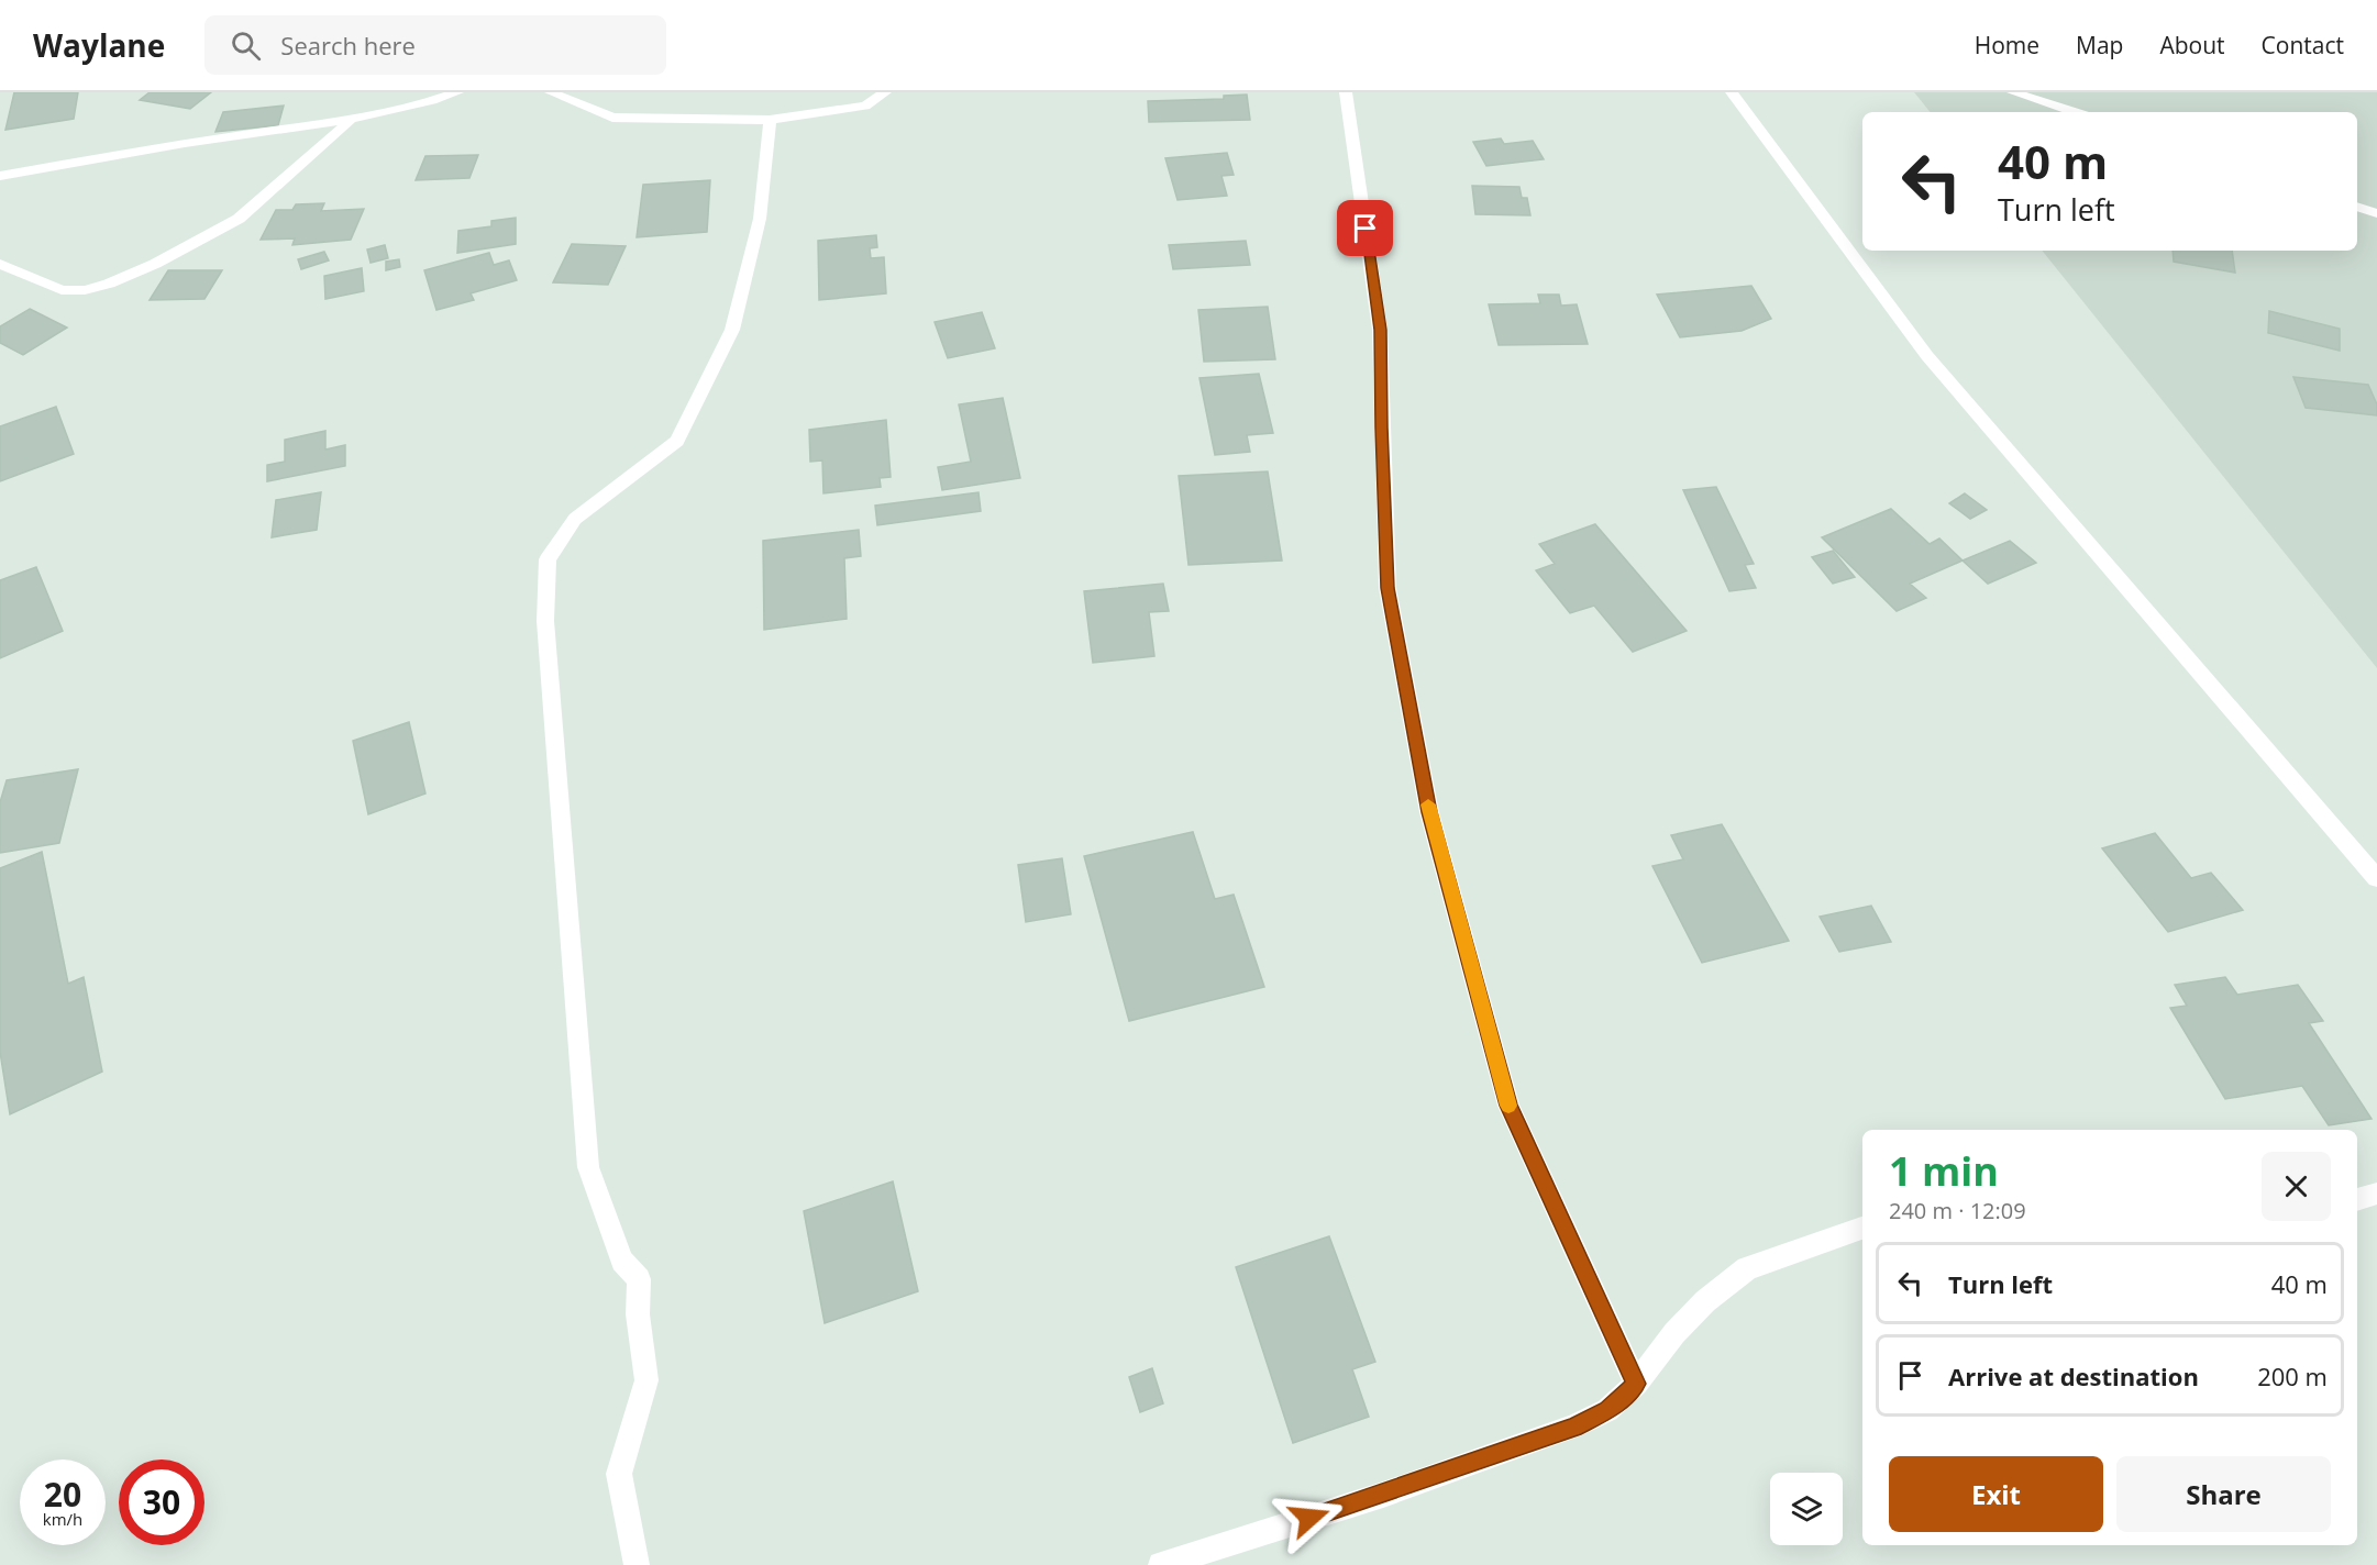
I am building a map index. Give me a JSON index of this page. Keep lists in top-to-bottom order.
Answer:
{
  "page": {
    "header": "Waylane",
    "search": "Search here",
    "nav": [
      "Home",
      "Map",
      "About",
      "Contact"
    ],
    "turn": ["40 m", "Turn left"],
    "heading": ["1 min", "240 m · 12:09"],
    "list": [
      {
        "name": "Turn left",
        "value": "40 m"
      },
      {
        "name": "Arrive at destination",
        "value": "200 m"
      }
    ],
    "buttons": ["Exit", "Share"],
    "speed": "20 km/h",
    "limit": "30"
  }
}
